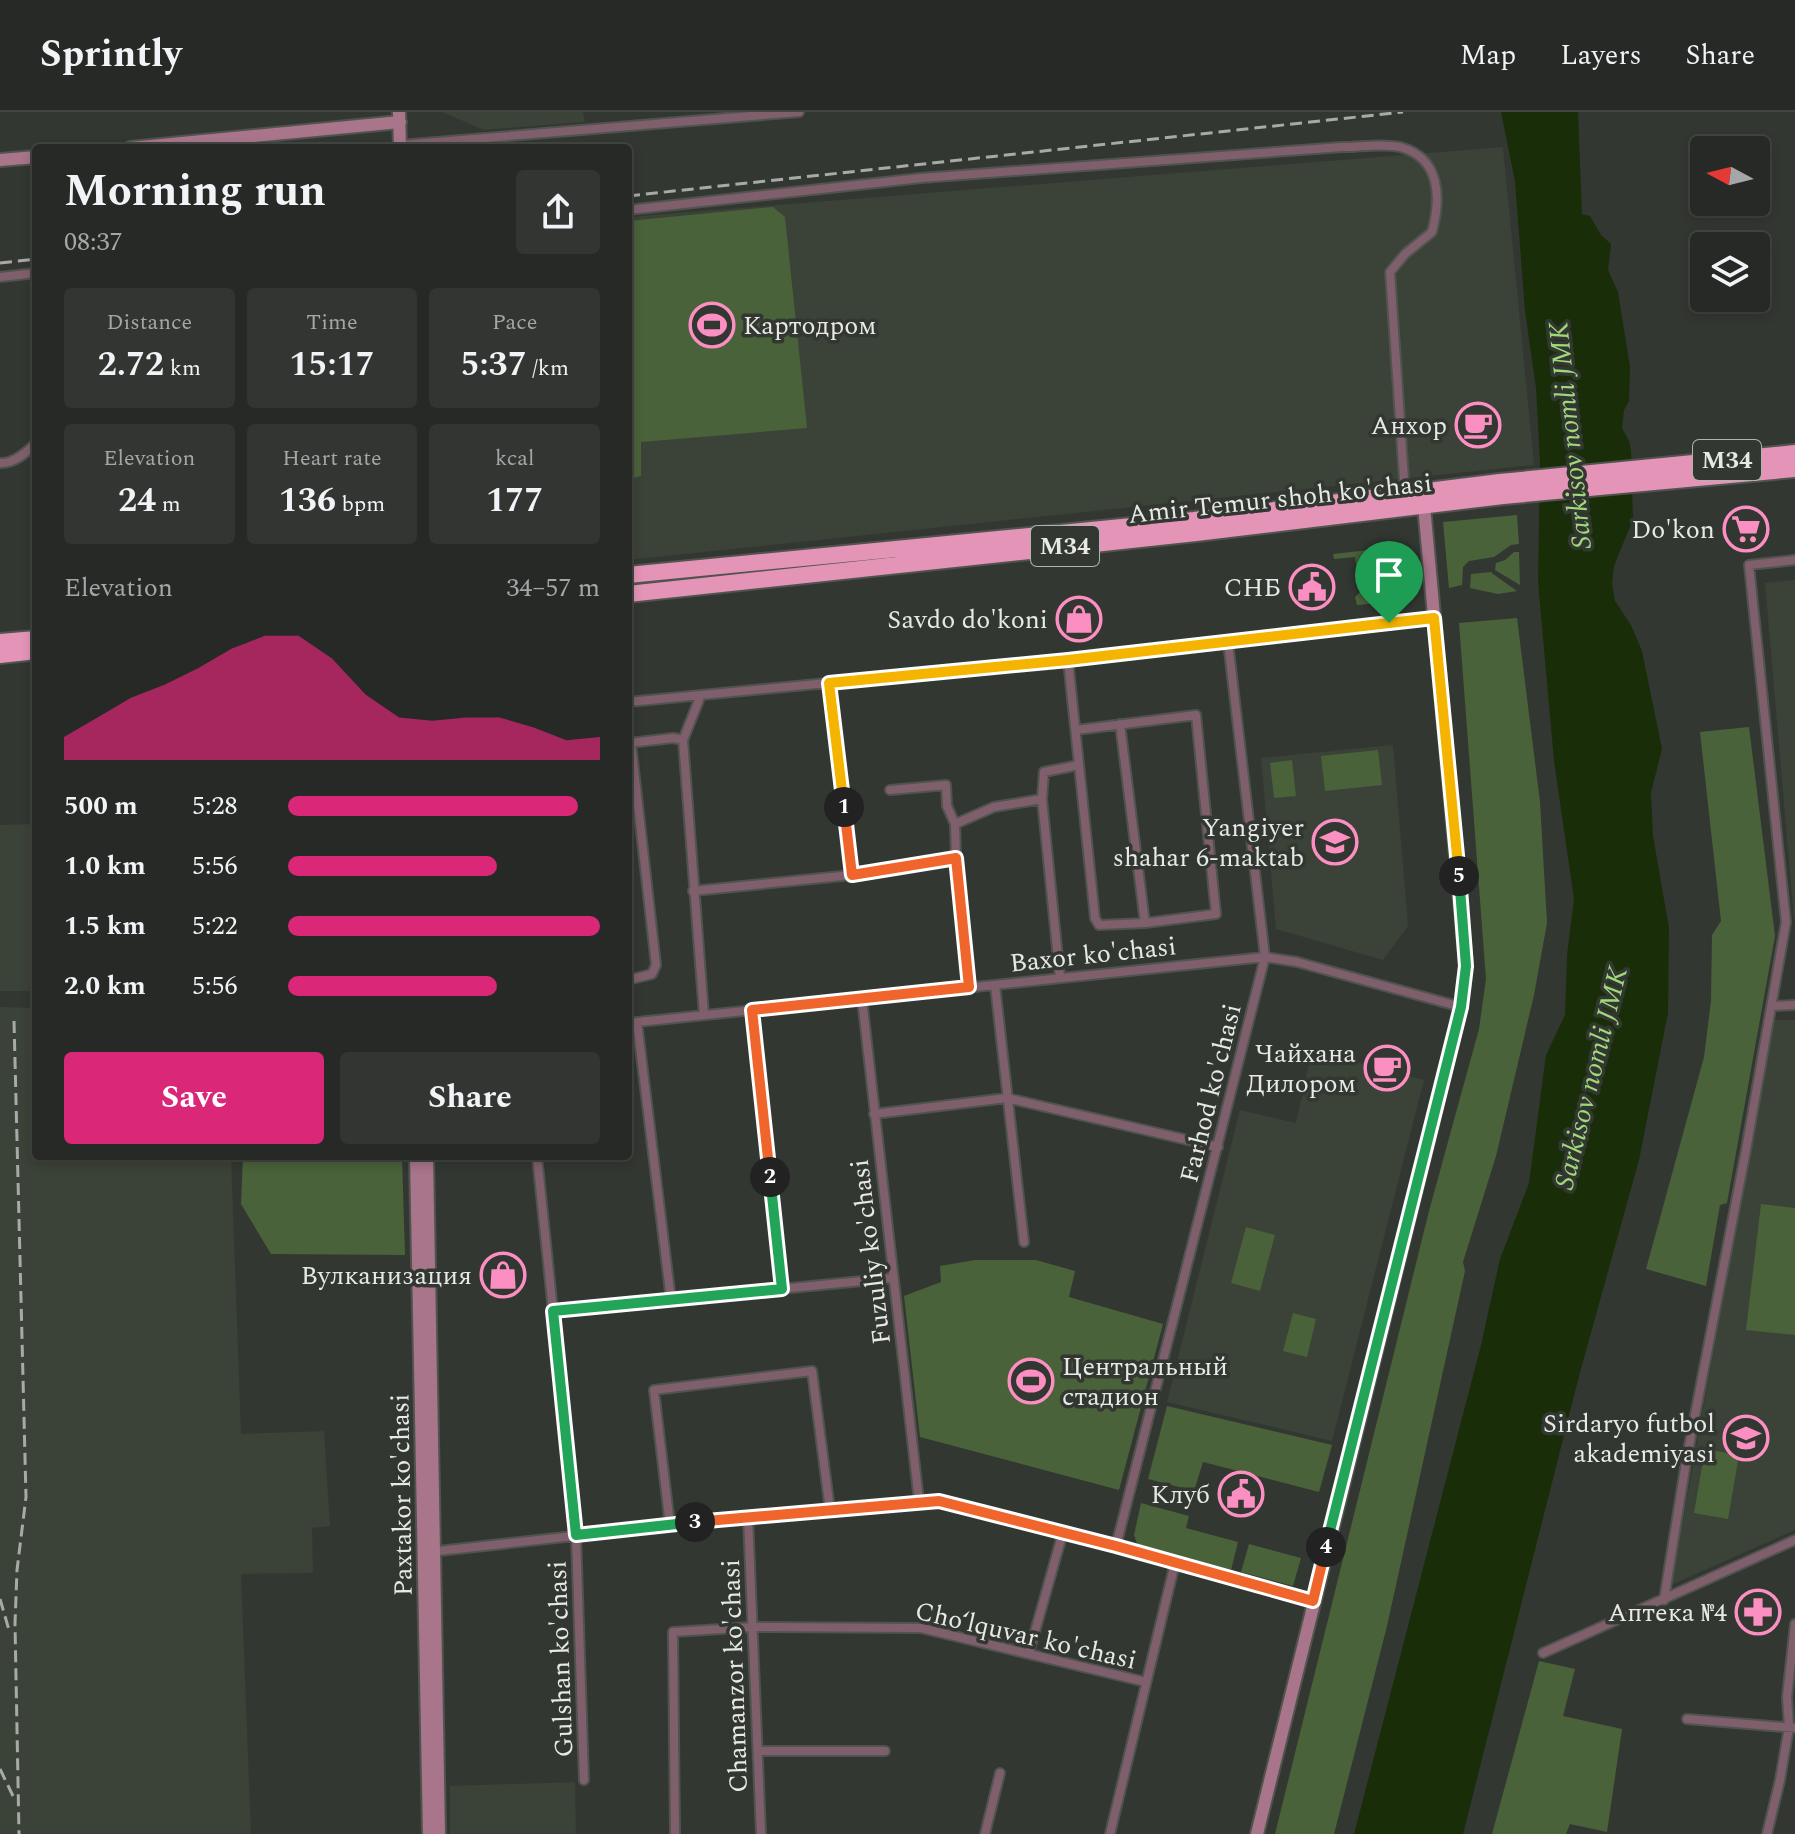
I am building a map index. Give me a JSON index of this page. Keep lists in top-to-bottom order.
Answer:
{
  "streets": {
    "highway": ["M34", "Amir Temur shoh ko'chasi"],
    "main road": ["Paxtakor ko'chasi"],
    "street": [
      "Baxor ko'chasi",
      "Farhod ko'chasi",
      "Fuzuliy ko'chasi",
      "Cho‘lquvar ko'chasi",
      "Gulshan ko'chasi",
      "Chamanzor ko'chasi"
    ]
  },
  "crossings": [
    ["Baxor ko'chasi", "Farhod ko'chasi"],
    ["Baxor ko'chasi", "Fuzuliy ko'chasi"],
    ["Cho‘lquvar ko'chasi", "Chamanzor ko'chasi"]
  ],
  "water": ["Sarkisov nomli JMK"],
  "places": {
    "sports": ["Картодром", "Центральный стадион"],
    "cafe": ["Анхор", "Чайхана Дилором"],
    "supermarket": ["Do'kon"],
    "public building": ["СНБ", "Клуб"],
    "shop": ["Savdo do'koni", "Вулканизация"],
    "school or university": ["Yangiyer shahar 6-maktab", "Sirdaryo futbol akademiyasi"],
    "pharmacy": ["Аптека №4"]
  },
  "north": "left",
  "page": {
    "header": "Sprintly",
    "nav": ["Map", "Layers", "Share"],
    "heading": ["Morning run", "08:37"],
    "stats": [
      ["Distance", "2.72 km"],
      ["Time", "15:17"],
      ["Pace", "5:37 /km"],
      ["Elevation", "24 m"],
      ["Heart rate", "136 bpm"],
      ["kcal", "177"]
    ],
    "chart": ["Elevation", "34–57 m"],
    "list": [
      {
        "name": "500 m",
        "note": "5:28"
      },
      {
        "name": "1.0 km",
        "note": "5:56"
      },
      {
        "name": "1.5 km",
        "note": "5:22"
      },
      {
        "name": "2.0 km",
        "note": "5:56"
      }
    ],
    "pins": [
      "1",
      "5",
      "2",
      "3",
      "4"
    ],
    "buttons": ["Save", "Share"]
  }
}
